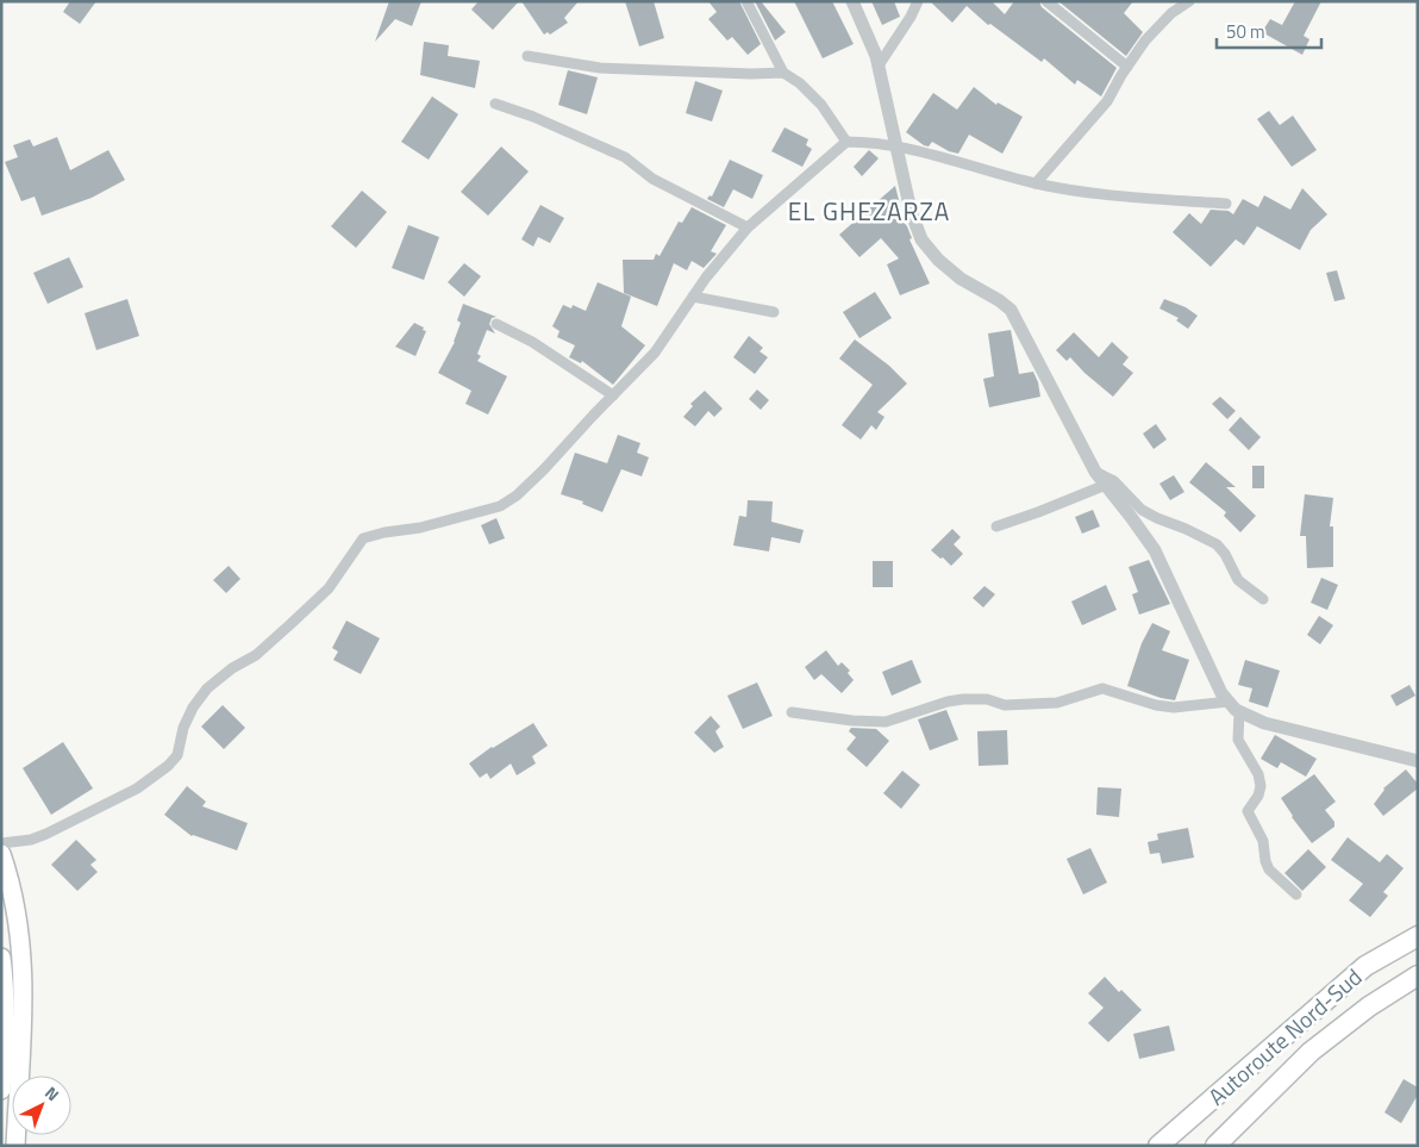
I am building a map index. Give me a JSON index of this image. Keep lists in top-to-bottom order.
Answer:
{
  "streets": {
    "highway": ["Autoroute Nord-Sud"]
  },
  "districts": ["EL GHEZARZA"],
  "scale_bar": "50 m",
  "north": "top right"
}
